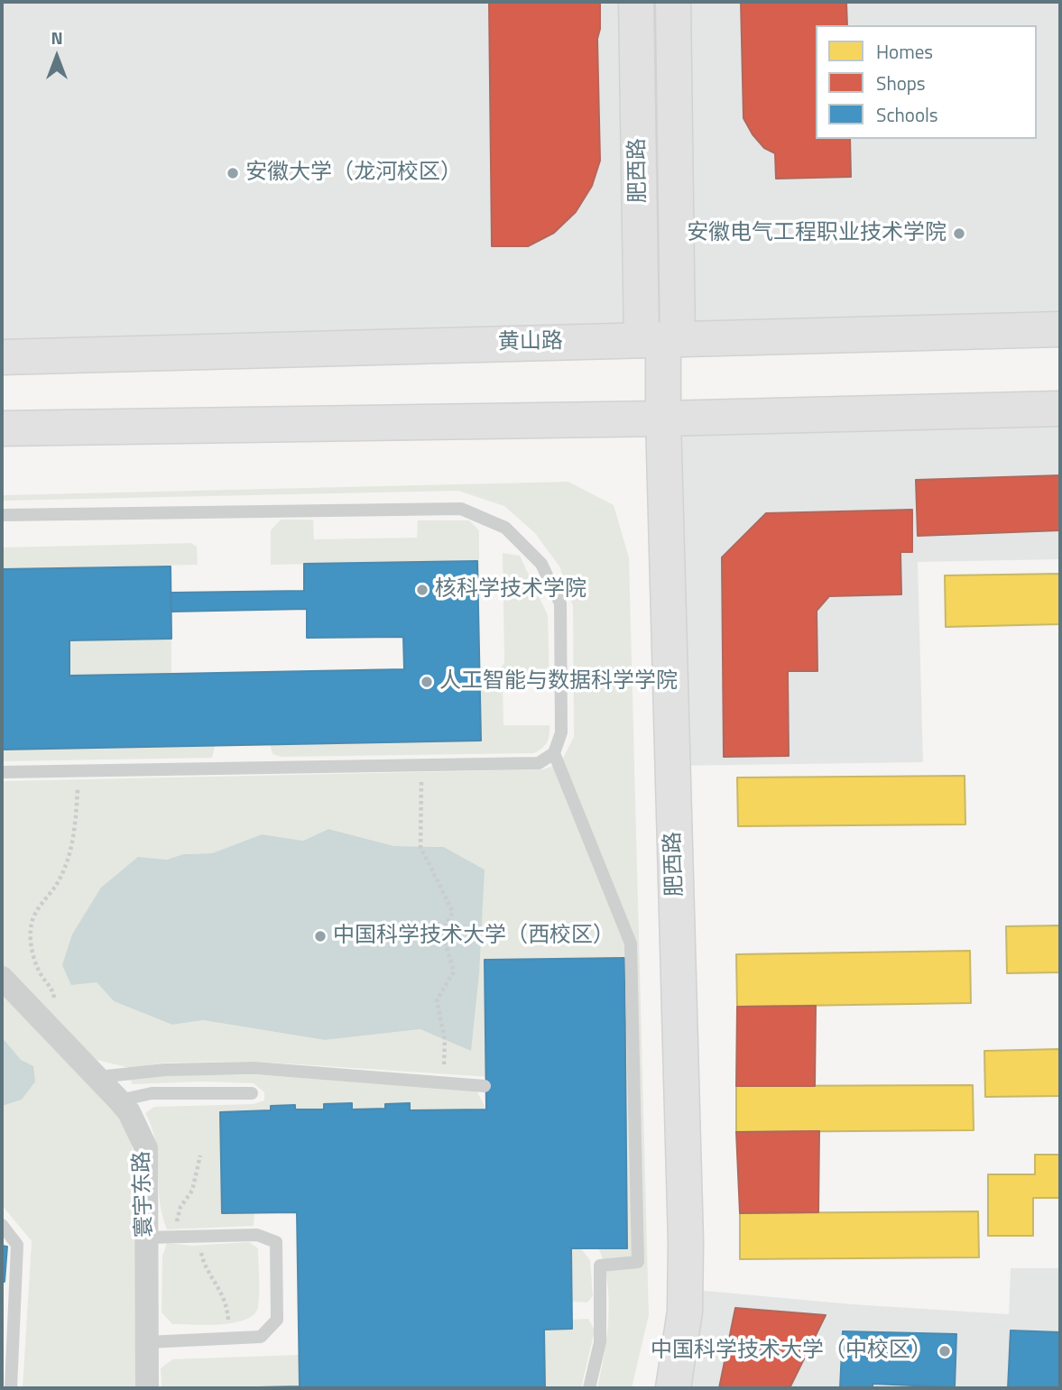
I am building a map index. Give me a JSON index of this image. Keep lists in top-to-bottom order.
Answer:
{
  "streets": {
    "main road": ["肥西路", "黄山路"],
    "street": ["寰宇东路"]
  },
  "crossings": [
    ["肥西路", "黄山路"]
  ],
  "places": [
    "安徽大学（龙河校区）",
    "安徽电气工程职业技术学院",
    "核科学技术学院",
    "人工智能与数据科学学院",
    "中国科学技术大学（西校区）",
    "中国科学技术大学（中校区）"
  ],
  "legend": ["Homes", "Shops", "Schools"],
  "north": "top"
}
